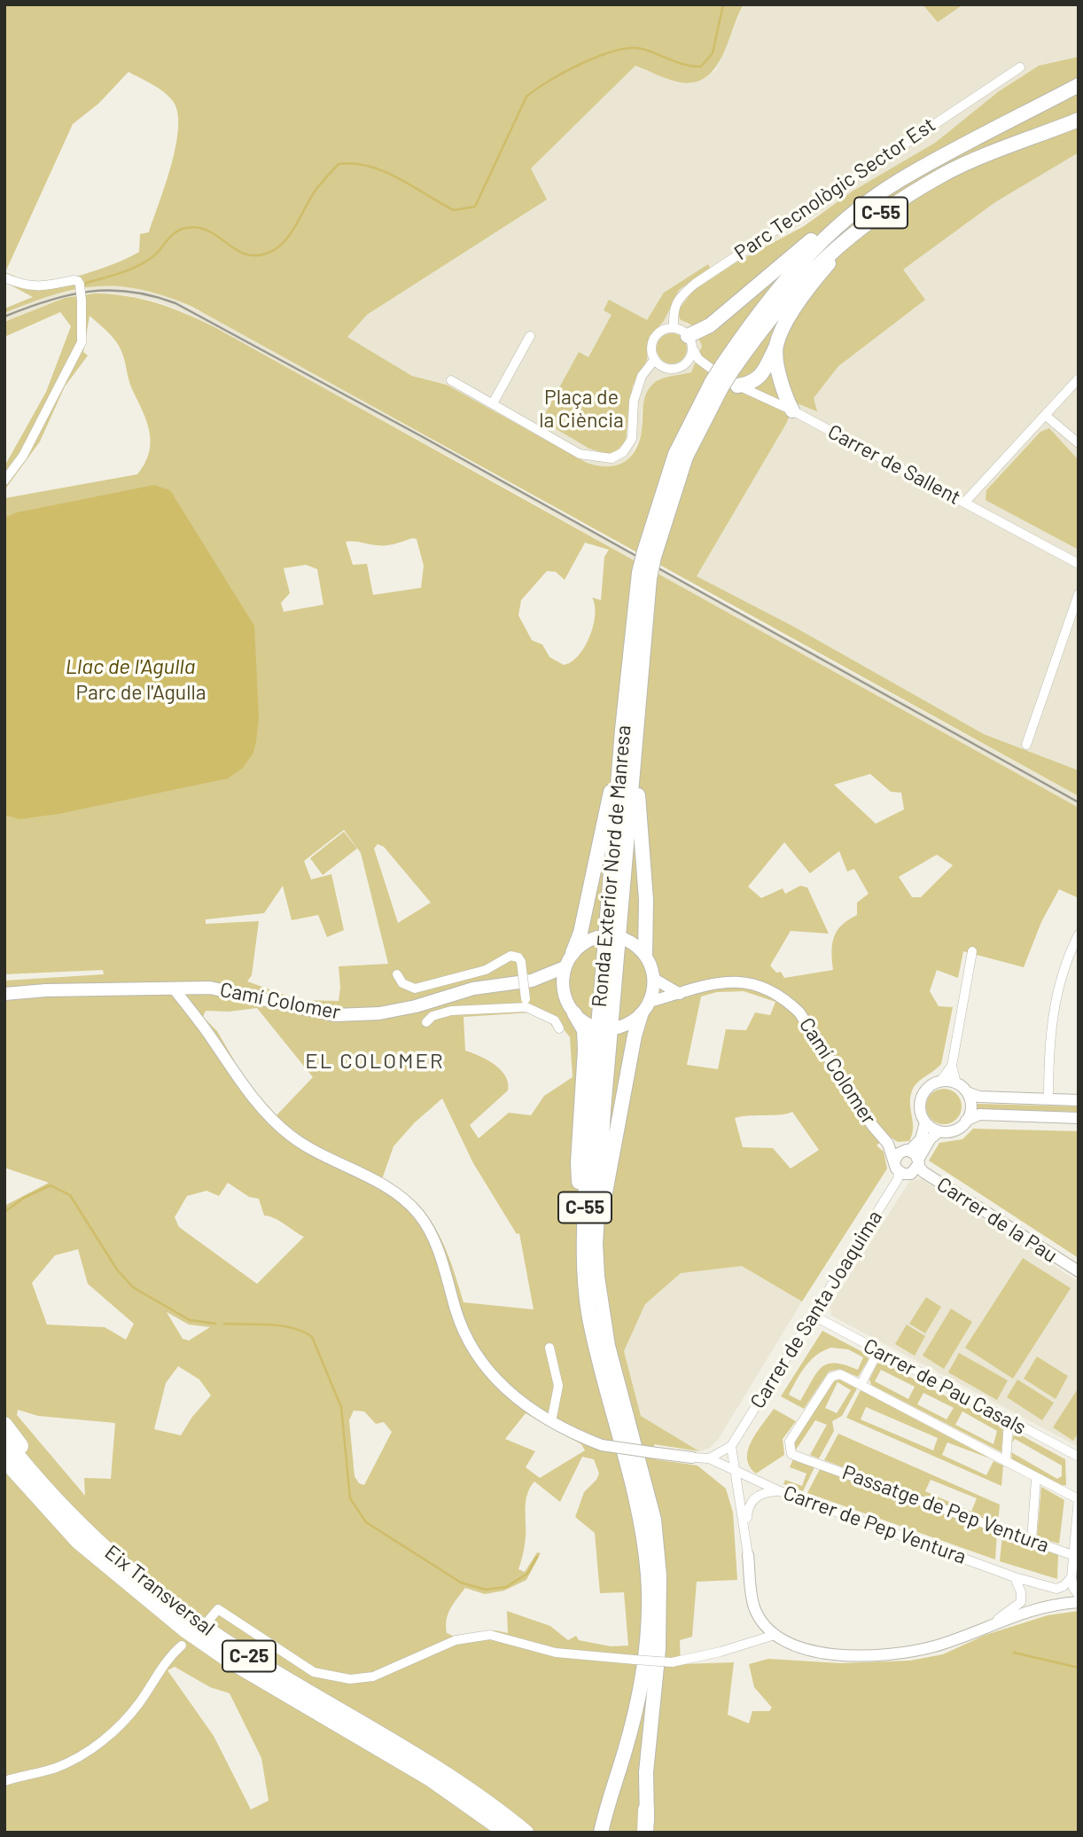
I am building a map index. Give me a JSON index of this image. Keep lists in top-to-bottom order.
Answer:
{
  "streets": {
    "highway": [
      "C-55",
      "Ronda Exterior Nord de Manresa",
      "Eix Transversal",
      "C-25"
    ],
    "main road": ["Camí Colomer"],
    "street": [
      "Parc Tecnològic Sector Est",
      "Carrer de Sallent",
      "Carrer de la Pau",
      "Carrer de Santa Joaquima",
      "Carrer de Pau Casals",
      "Passatge de Pep Ventura",
      "Carrer de Pep Ventura"
    ]
  },
  "crossings": [
    ["Parc Tecnològic Sector Est", "Carrer de Sallent"],
    ["Carrer de Sallent", "Ronda Exterior Nord de Manresa"],
    ["Camí Colomer", "Carrer de la Pau"],
    ["Camí Colomer", "Carrer de Santa Joaquima"],
    ["Carrer de Santa Joaquima", "Carrer de Pau Casals"],
    ["Carrer de Santa Joaquima", "Carrer de Pep Ventura"]
  ],
  "districts": ["EL COLOMER"],
  "water": ["Llac de l'Agulla"],
  "parks": ["Plaça de la Ciència", "Parc de l'Agulla"]
}
